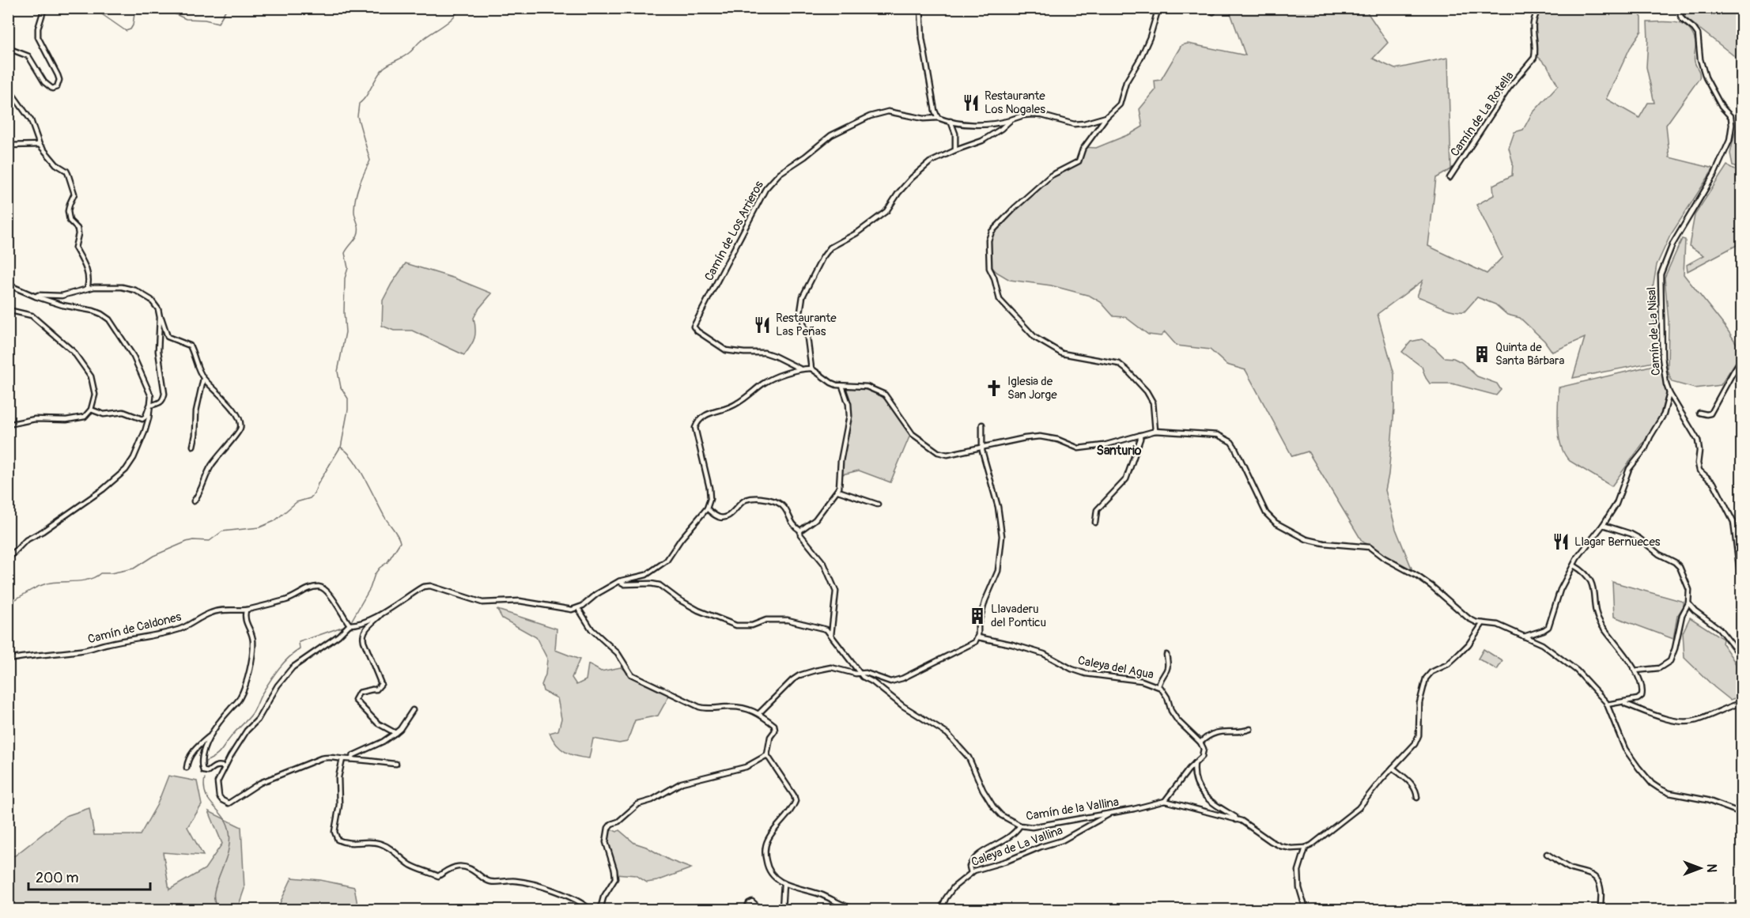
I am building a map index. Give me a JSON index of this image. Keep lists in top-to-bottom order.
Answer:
{
  "streets": {
    "street": [
      "Camín de La Rotella",
      "Camín de Los Arrieros",
      "Camín de La Nisal",
      "Camín de Caldones",
      "Caleya del Agua",
      "Camín de la Vallina",
      "Caleya de La Vallina"
    ]
  },
  "crossings": [
    ["Camín de la Vallina", "Caleya de La Vallina"]
  ],
  "districts": ["Santurio"],
  "places": {
    "restaurant": ["Restaurante Los Nogales", "Restaurante Las Peñas", "Llagar Bernueces"],
    "building": ["Quinta de Santa Bárbara", "Llavaderu del Ponticu"],
    "church": ["Iglesia de San Jorge"]
  },
  "scale_bar": "200 m",
  "north": "right"
}
